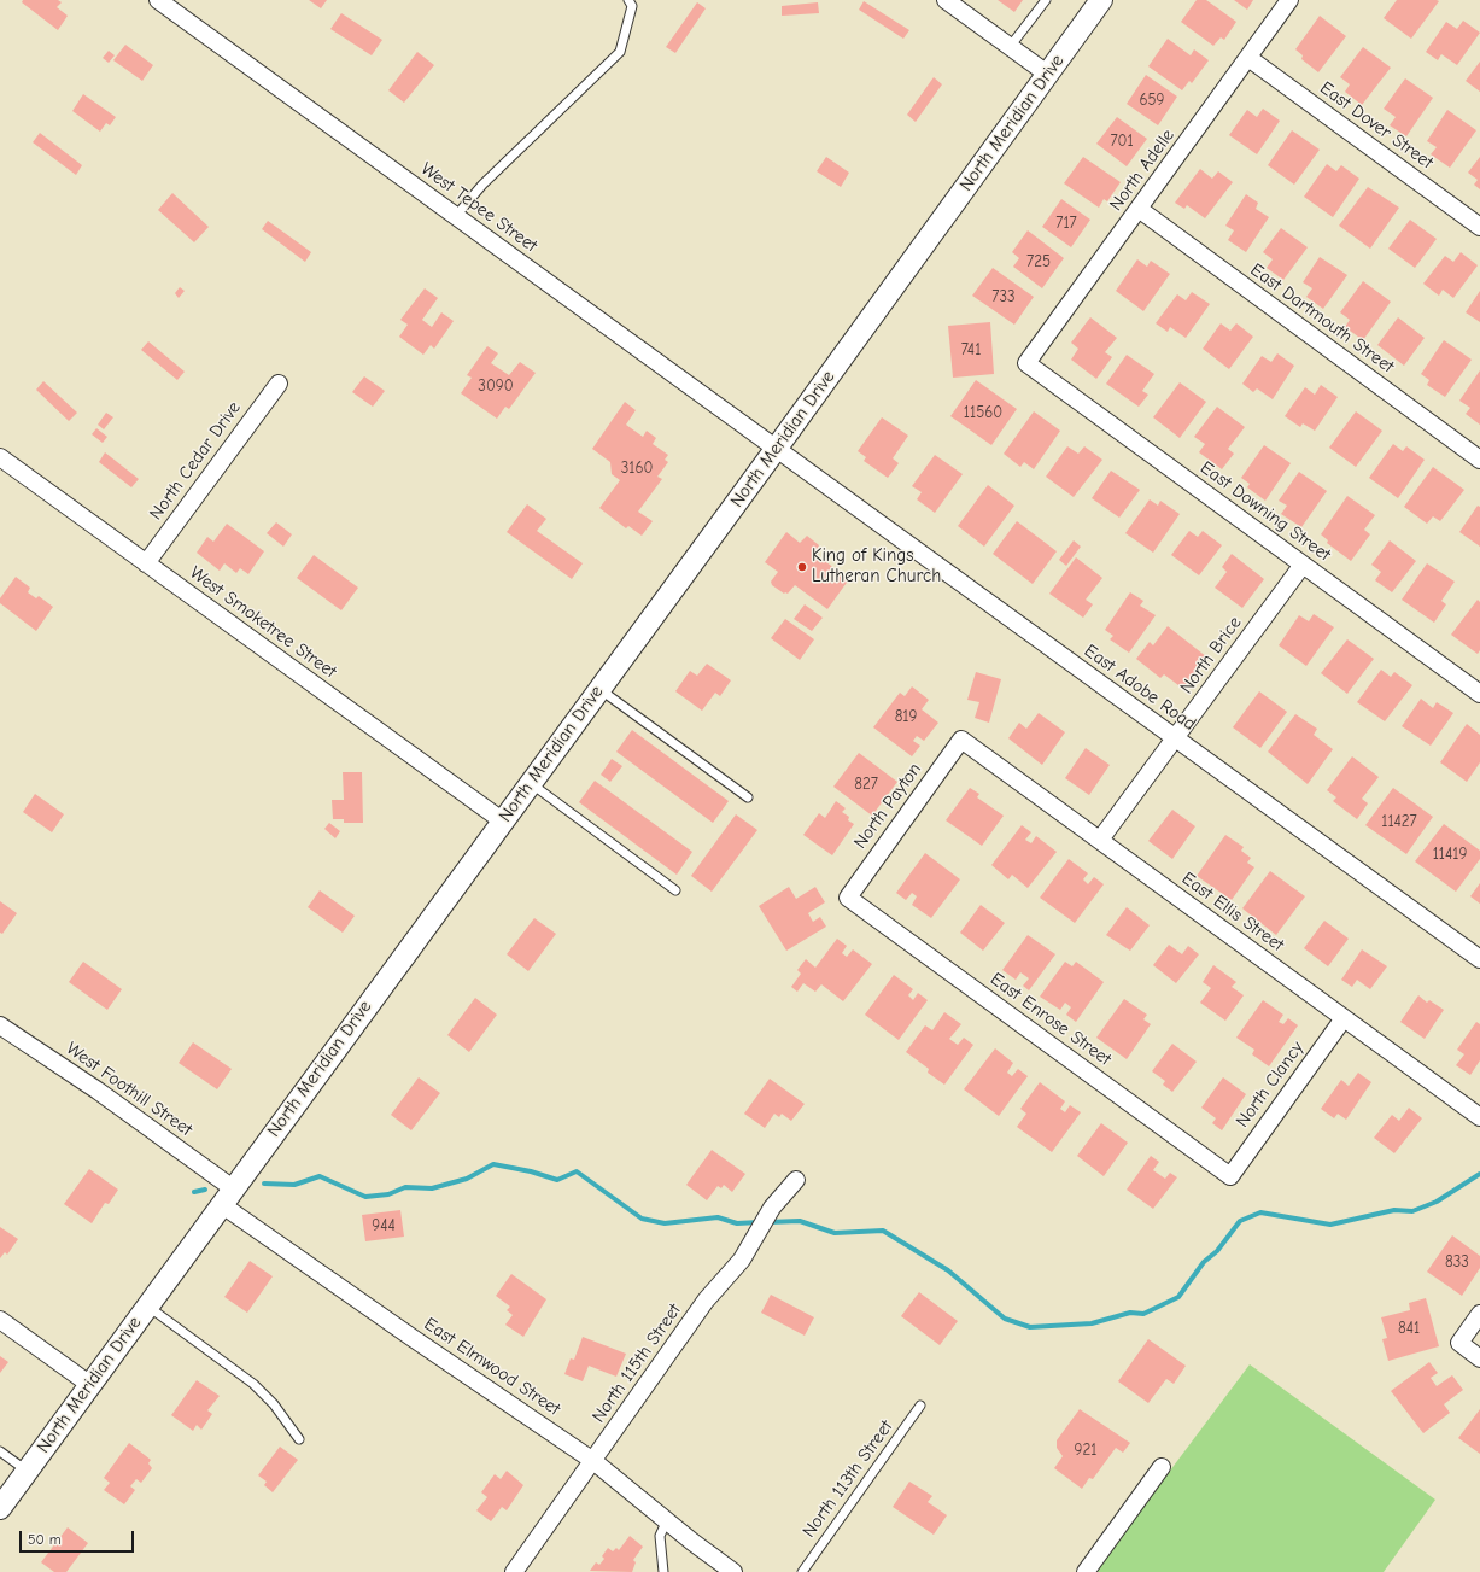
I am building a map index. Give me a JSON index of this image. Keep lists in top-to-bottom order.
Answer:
{
  "streets": {
    "street": [
      "North Meridian Drive",
      "East Dover Street",
      "North Adelle",
      "West Tepee Street",
      "East Dartmouth Street",
      "North Cedar Drive",
      "East Downing Street",
      "West Smoketree Street",
      "North Brice",
      "East Adobe Road",
      "North Payton",
      "East Ellis Street",
      "East Enrose Street",
      "North Clancy",
      "West Foothill Street",
      "North 115th Street",
      "East Elmwood Street"
    ],
    "lane": ["North 113th Street"]
  },
  "crossings": [
    ["North Meridian Drive", "West Tepee Street"],
    ["North Meridian Drive", "West Smoketree Street"],
    ["North Meridian Drive", "East Adobe Road"],
    ["North Meridian Drive", "West Foothill Street"],
    ["North Meridian Drive", "East Elmwood Street"],
    ["East Dover Street", "North Adelle"],
    ["North Adelle", "East Dartmouth Street"],
    ["North Adelle", "East Downing Street"],
    ["West Tepee Street", "East Adobe Road"],
    ["North Cedar Drive", "West Smoketree Street"],
    ["East Downing Street", "North Brice"],
    ["North Brice", "East Adobe Road"],
    ["North Brice", "East Ellis Street"],
    ["North Payton", "East Ellis Street"],
    ["North Payton", "East Enrose Street"],
    ["East Ellis Street", "North Clancy"],
    ["East Enrose Street", "North Clancy"],
    ["West Foothill Street", "East Elmwood Street"],
    ["North 115th Street", "East Elmwood Street"]
  ],
  "places": ["King of Kings Lutheran Church"],
  "house_numbers": [
    "659",
    "701",
    "717",
    "725",
    "733",
    "741",
    "3090",
    "11560",
    "3160",
    "819",
    "827",
    "11427",
    "11419",
    "944",
    "833",
    "841",
    "921"
  ],
  "scale_bar": "50 m"
}
